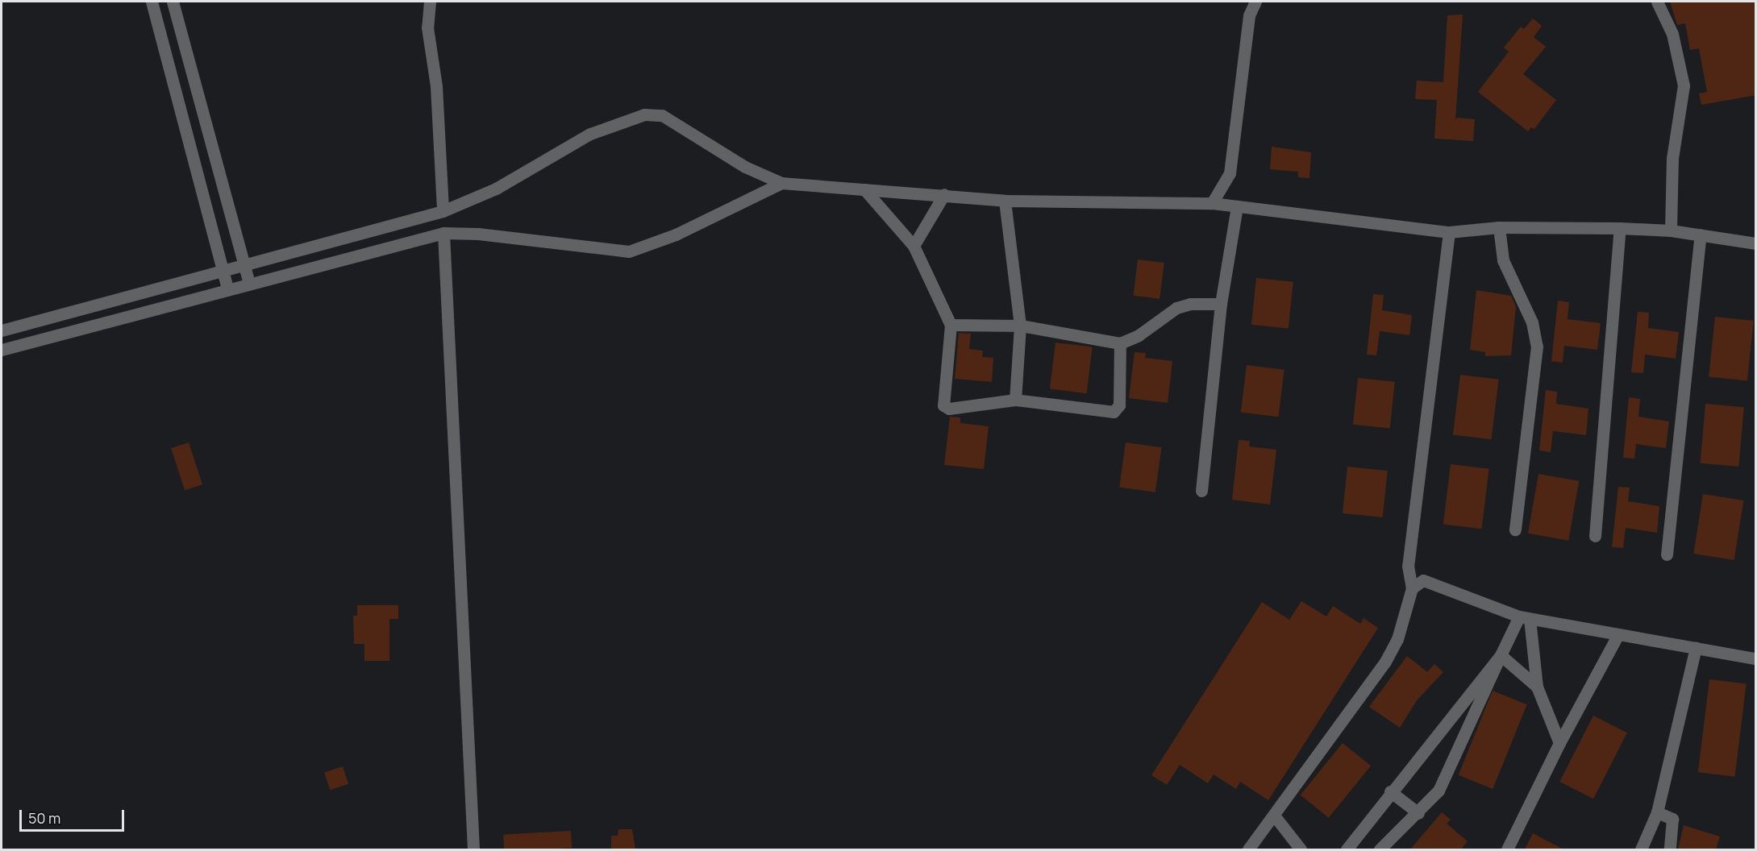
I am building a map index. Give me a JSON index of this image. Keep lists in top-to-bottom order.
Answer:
{
  "scale_bar": "50 m"
}
